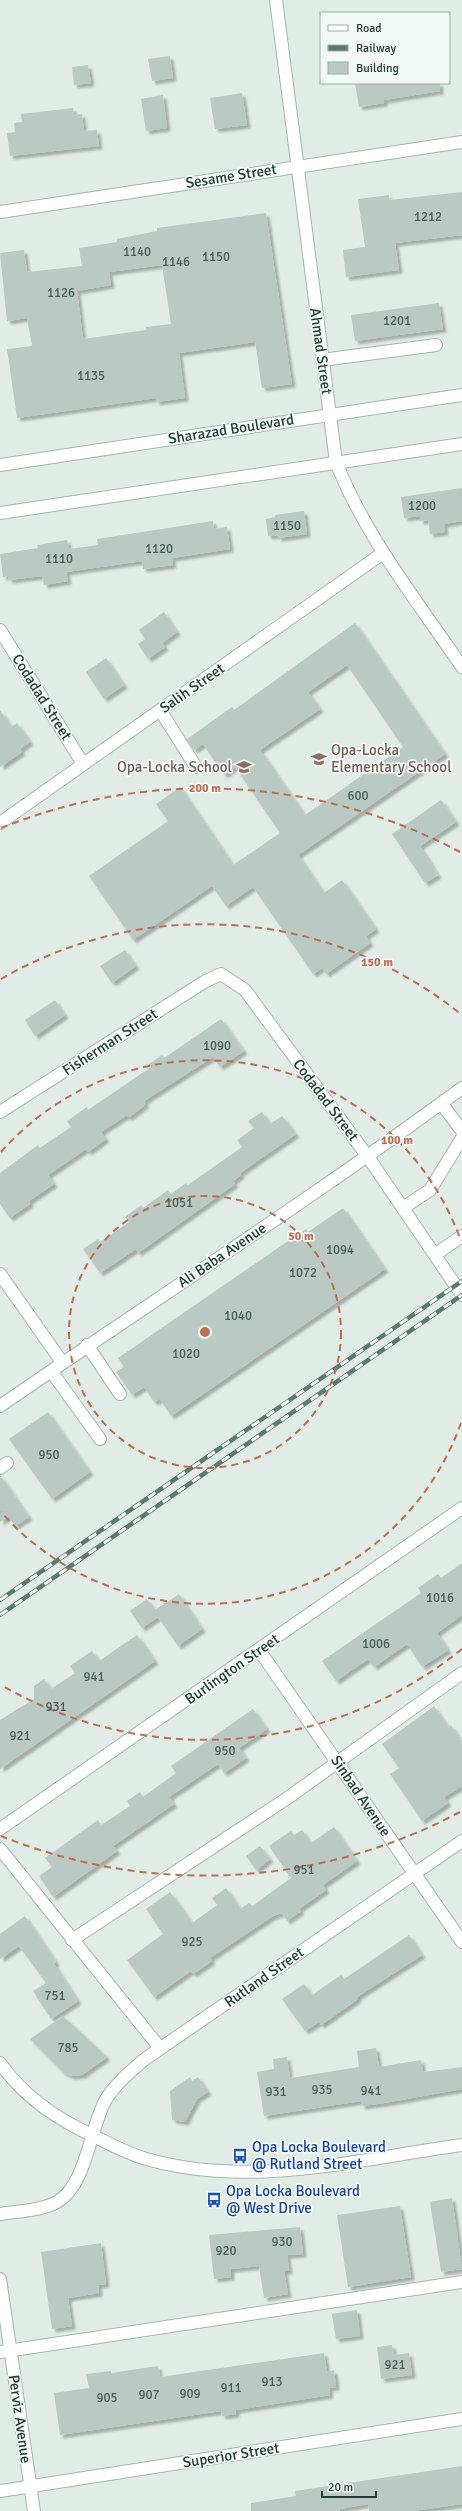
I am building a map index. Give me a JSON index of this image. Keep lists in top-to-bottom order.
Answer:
{
  "streets": {
    "street": [
      "Sesame Street",
      "Ahmad Street",
      "Sharazad Boulevard",
      "Salih Street",
      "Codadad Street",
      "Fisherman Street",
      "Ali Baba Avenue",
      "Burlington Street",
      "Sinbad Avenue",
      "Rutland Street",
      "Perviz Avenue",
      "Superior Street"
    ]
  },
  "crossings": [
    ["Sesame Street", "Ahmad Street"],
    ["Ahmad Street", "Sharazad Boulevard"],
    ["Ahmad Street", "Salih Street"],
    ["Salih Street", "Codadad Street"],
    ["Codadad Street", "Fisherman Street"],
    ["Codadad Street", "Ali Baba Avenue"],
    ["Burlington Street", "Sinbad Avenue"],
    ["Sinbad Avenue", "Rutland Street"],
    ["Perviz Avenue", "Superior Street"]
  ],
  "places": {
    "school or university": ["Opa-Locka Elementary School", "Opa-Locka School"],
    "bus stop": ["Opa Locka Boulevard @ Rutland Street", "Opa Locka Boulevard @ West Drive"]
  },
  "house_numbers": [
    "1212",
    "1140",
    "1150",
    "1146",
    "1126",
    "1201",
    "1135",
    "1200",
    "1150",
    "1120",
    "1110",
    "600",
    "1090",
    "1051",
    "1094",
    "1072",
    "1040",
    "1020",
    "950",
    "1016",
    "1006",
    "941",
    "931",
    "921",
    "950",
    "951",
    "925",
    "751",
    "785",
    "935",
    "941",
    "931",
    "930",
    "920",
    "921",
    "913",
    "911",
    "909",
    "907",
    "905"
  ],
  "legend": ["Road", "Railway", "Building"],
  "scale_bar": "20 m",
  "rings": [
    "200 m",
    "150 m",
    "100 m",
    "50 m"
  ]
}
